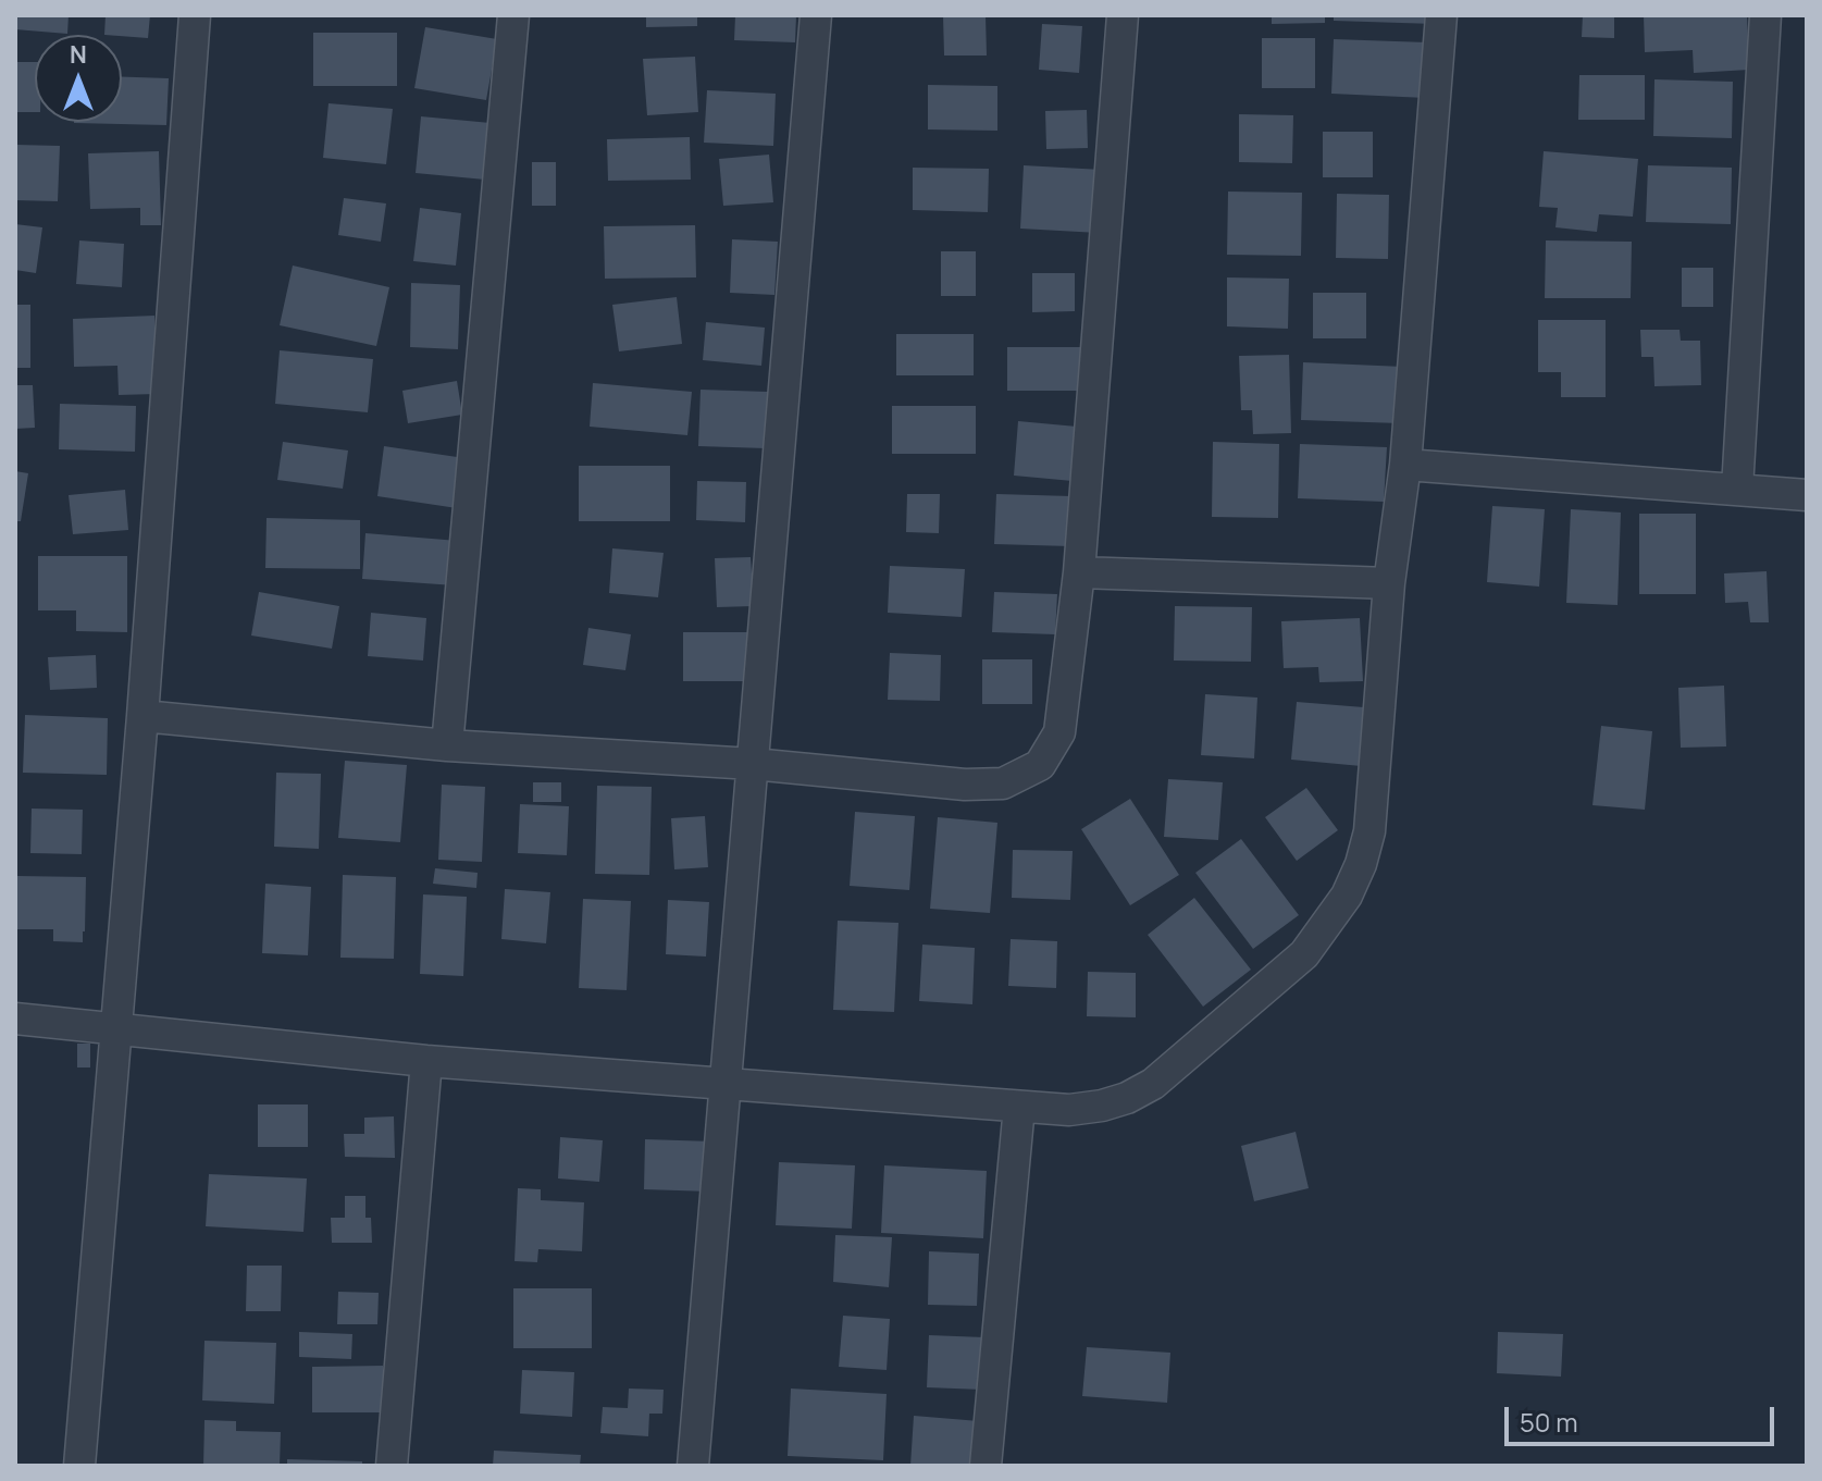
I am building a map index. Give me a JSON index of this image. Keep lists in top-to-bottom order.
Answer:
{
  "scale_bar": "50 m",
  "north": "top"
}
